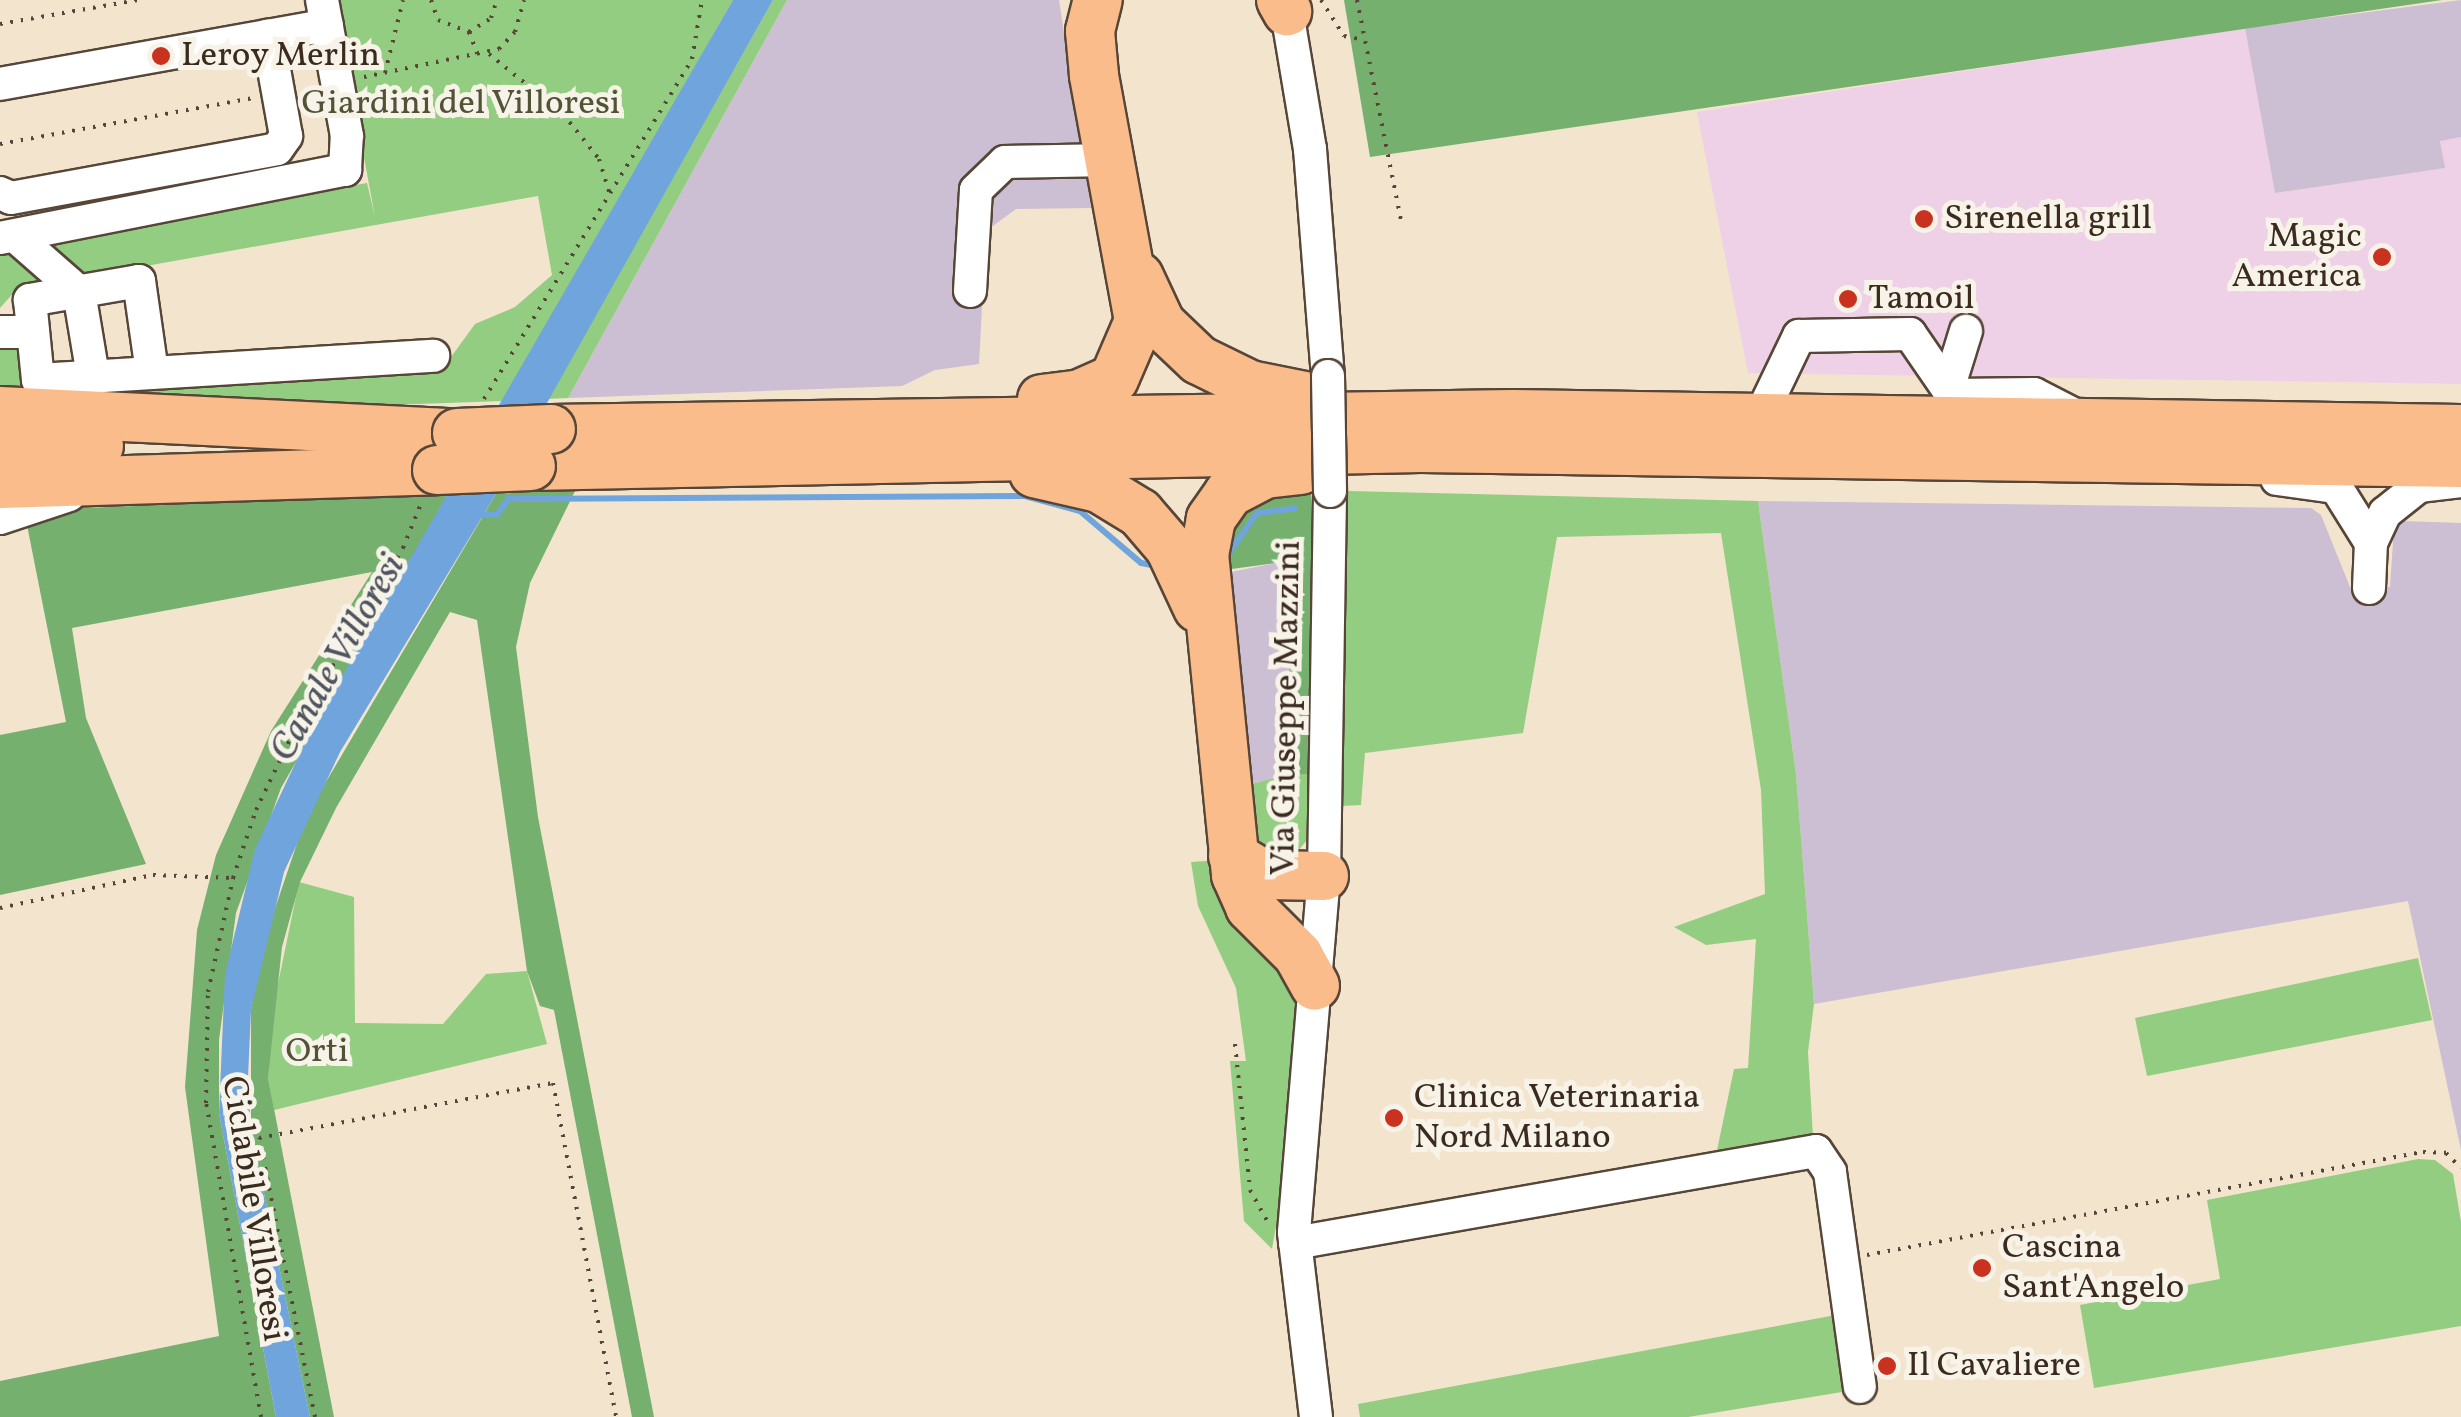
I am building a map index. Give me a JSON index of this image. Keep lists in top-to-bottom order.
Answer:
{
  "streets": {
    "street": ["Via Giuseppe Mazzini"],
    "path": ["Ciclabile Villoresi"]
  },
  "water": ["Canale Villoresi"],
  "parks": ["Giardini del Villoresi", "Orti"],
  "places": [
    "Leroy Merlin",
    "Sirenella grill",
    "Magic America",
    "Tamoil",
    "Clinica Veterinaria Nord Milano",
    "Cascina Sant'Angelo",
    "Il Cavaliere"
  ]
}
